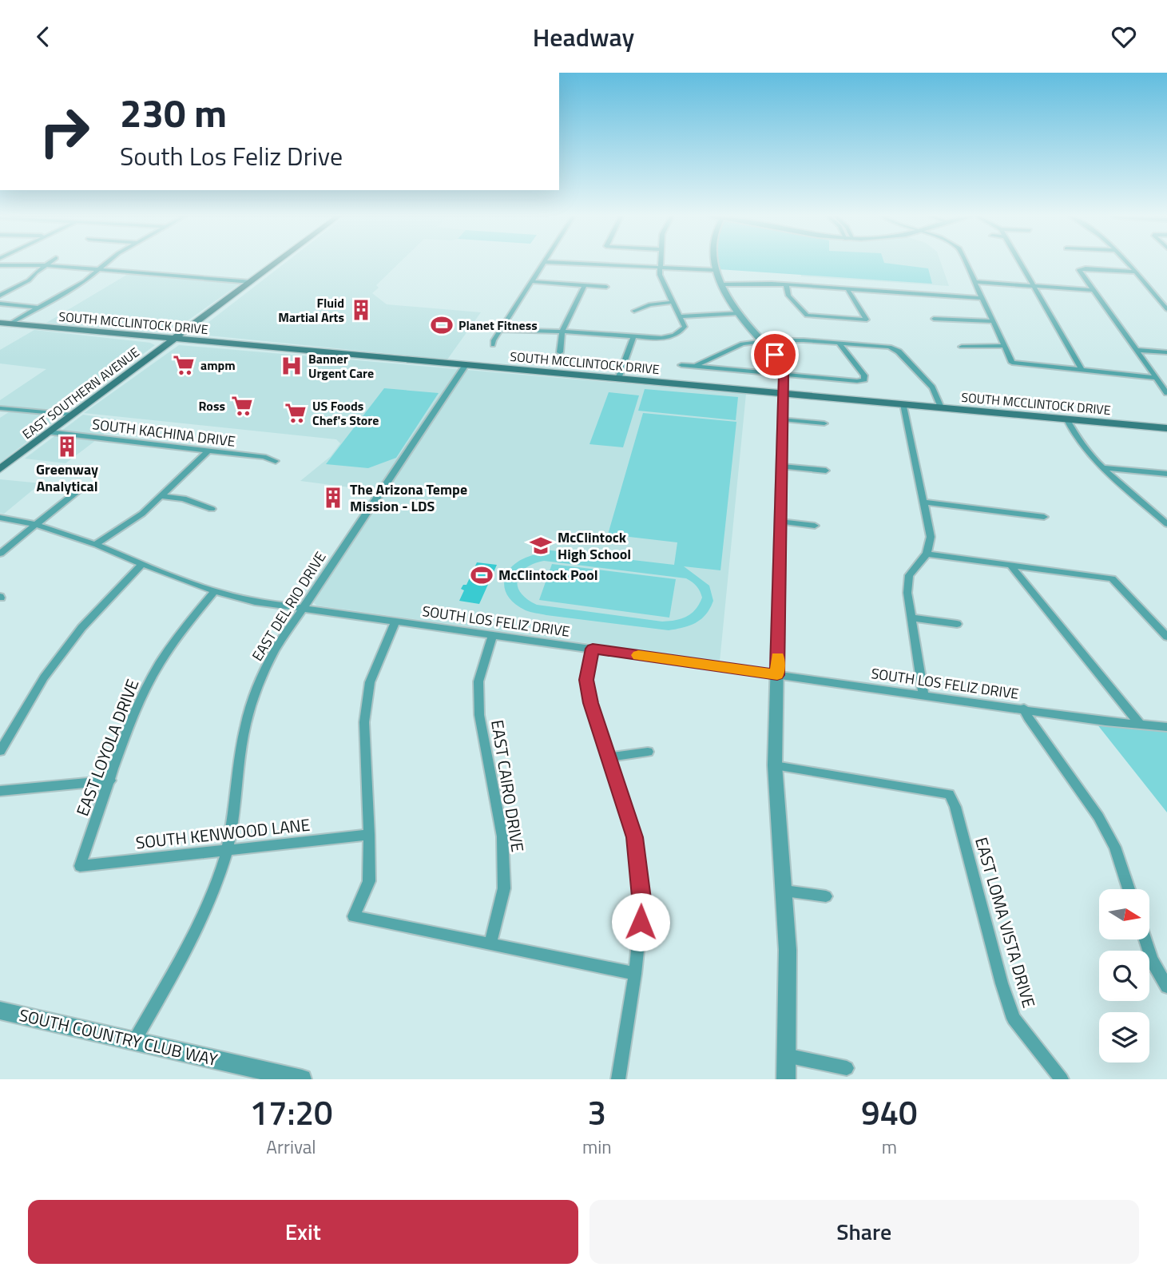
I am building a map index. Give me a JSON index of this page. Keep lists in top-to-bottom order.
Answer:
{
  "streets": {
    "main road": ["SOUTH MCCLINTOCK DRIVE", "EAST SOUTHERN AVENUE"],
    "street": [
      "SOUTH KACHINA DRIVE",
      "EAST DEL RIO DRIVE",
      "SOUTH LOS FELIZ DRIVE",
      "EAST LOYOLA DRIVE",
      "EAST CAIRO DRIVE",
      "SOUTH KENWOOD LANE",
      "EAST LOMA VISTA DRIVE",
      "SOUTH COUNTRY CLUB WAY"
    ]
  },
  "crossings": [
    ["SOUTH MCCLINTOCK DRIVE", "EAST SOUTHERN AVENUE"],
    ["SOUTH MCCLINTOCK DRIVE", "EAST DEL RIO DRIVE"],
    ["EAST SOUTHERN AVENUE", "SOUTH KACHINA DRIVE"],
    ["EAST DEL RIO DRIVE", "SOUTH LOS FELIZ DRIVE"],
    ["EAST DEL RIO DRIVE", "SOUTH KENWOOD LANE"],
    ["EAST DEL RIO DRIVE", "SOUTH COUNTRY CLUB WAY"],
    ["SOUTH LOS FELIZ DRIVE", "EAST LOYOLA DRIVE"],
    ["SOUTH LOS FELIZ DRIVE", "EAST CAIRO DRIVE"],
    ["EAST LOYOLA DRIVE", "SOUTH KENWOOD LANE"]
  ],
  "places": {
    "building": ["Fluid Martial Arts", "Greenway Analytical", "The Arizona Tempe Mission - LDS"],
    "sports": ["Planet Fitness", "McClintock Pool"],
    "supermarket": ["ampm", "Ross", "US Foods Chef's Store"],
    "hospital": ["Banner Urgent Care"],
    "school or university": ["McClintock High School"]
  },
  "north": "right",
  "page": {
    "header": "Headway",
    "turn": ["230 m", "South Los Feliz Drive"],
    "eta": [
      "17:20",
      "Arrival",
      "3",
      "min",
      "940",
      "m"
    ],
    "buttons": ["Exit", "Share"]
  }
}
